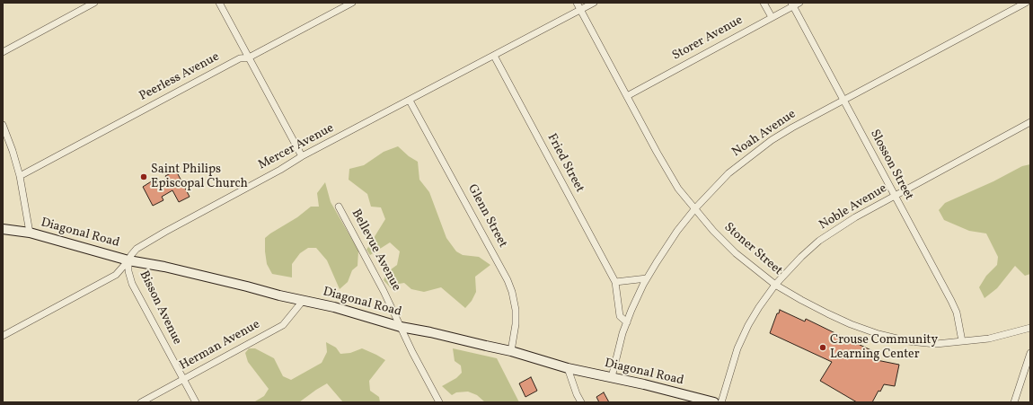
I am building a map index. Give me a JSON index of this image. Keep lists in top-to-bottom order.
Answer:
{
  "streets": {
    "street": [
      "Storer Avenue",
      "Peerless Avenue",
      "Noah Avenue",
      "Mercer Avenue",
      "Fried Street",
      "Slosson Street",
      "Noble Avenue",
      "Glenn Street",
      "Diagonal Road",
      "Stoner Street",
      "Bellevue Avenue",
      "Bisson Avenue",
      "Herman Avenue"
    ]
  },
  "crossings": [
    ["Storer Avenue", "Slosson Street"],
    ["Storer Avenue", "Stoner Street"],
    ["Noah Avenue", "Fried Street"],
    ["Noah Avenue", "Slosson Street"],
    ["Noah Avenue", "Diagonal Road"],
    ["Noah Avenue", "Stoner Street"],
    ["Mercer Avenue", "Fried Street"],
    ["Mercer Avenue", "Glenn Street"],
    ["Mercer Avenue", "Diagonal Road"],
    ["Mercer Avenue", "Stoner Street"],
    ["Mercer Avenue", "Bisson Avenue"],
    ["Slosson Street", "Noble Avenue"],
    ["Slosson Street", "Stoner Street"],
    ["Noble Avenue", "Stoner Street"],
    ["Glenn Street", "Diagonal Road"],
    ["Diagonal Road", "Bellevue Avenue"],
    ["Diagonal Road", "Bisson Avenue"],
    ["Diagonal Road", "Herman Avenue"],
    ["Bisson Avenue", "Herman Avenue"]
  ],
  "places": ["Saint Philips Episcopal Church", "Crouse Community Learning Center"]
}
